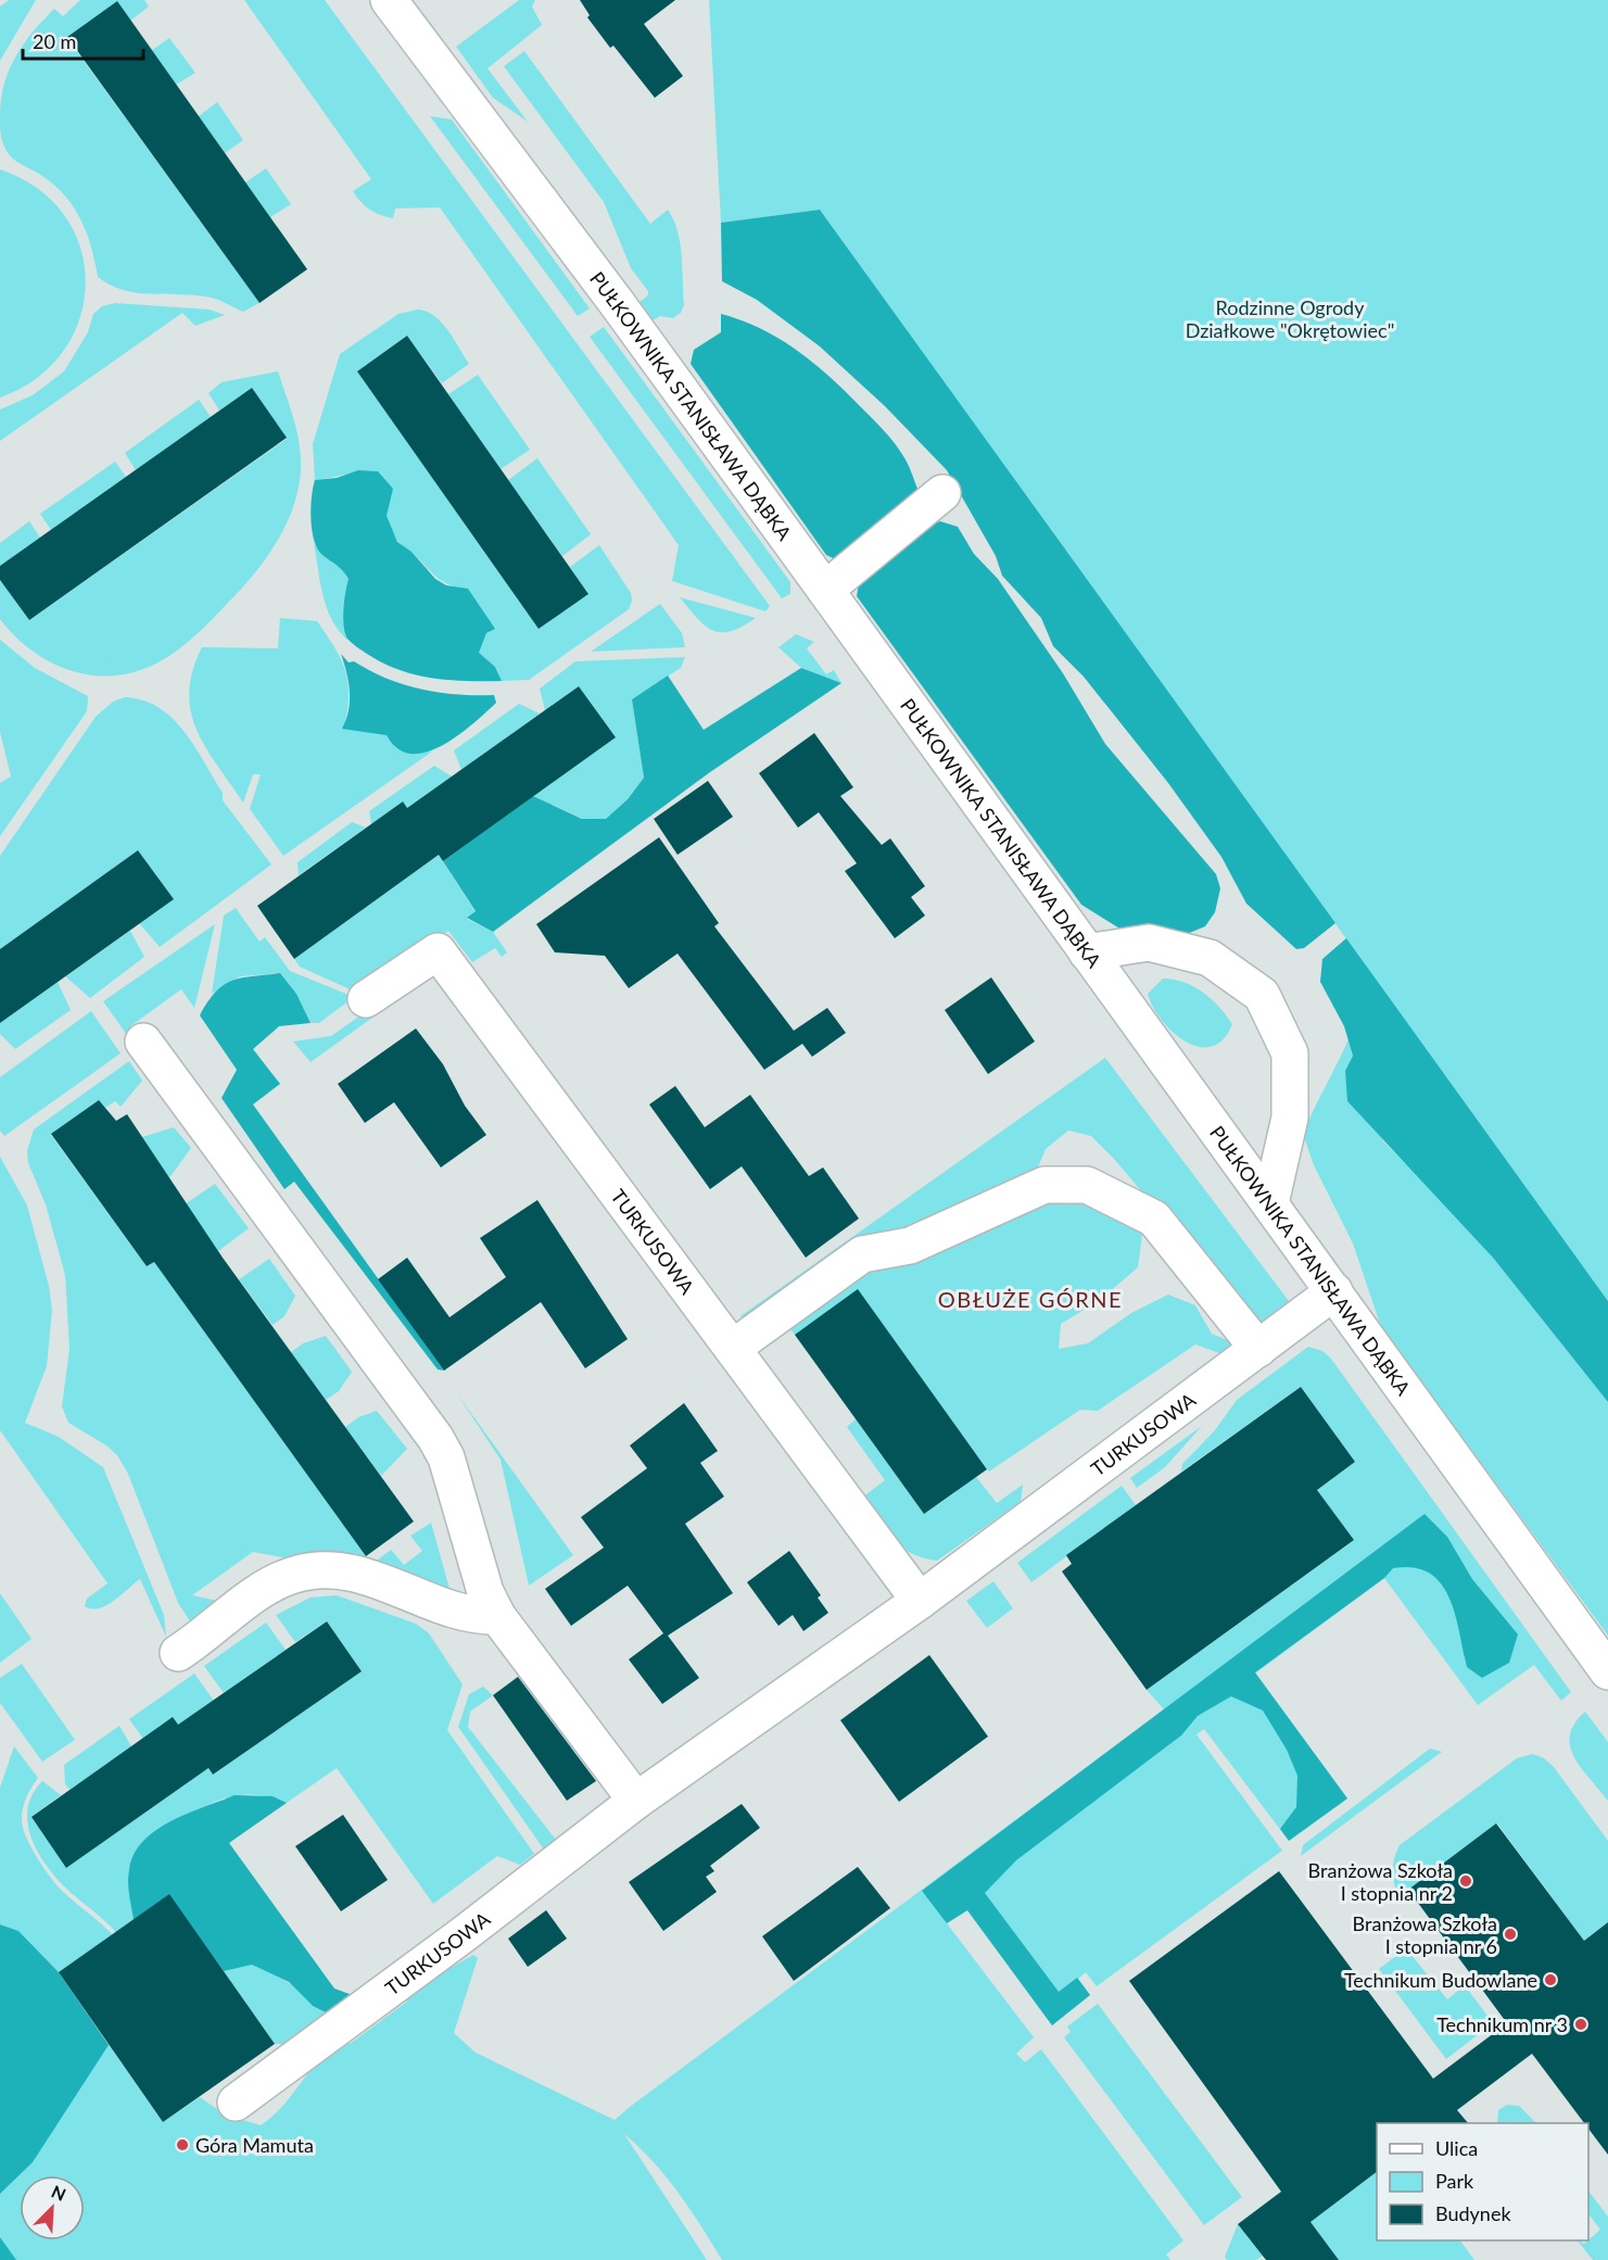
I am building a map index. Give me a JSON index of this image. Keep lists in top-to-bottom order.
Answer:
{
  "streets": {
    "street": ["PUŁKOWNIKA STANISŁAWA DĄBKA", "TURKUSOWA"]
  },
  "crossings": [
    ["PUŁKOWNIKA STANISŁAWA DĄBKA", "TURKUSOWA"]
  ],
  "districts": ["OBŁUŻE GÓRNE"],
  "parks": ["Rodzinne Ogrody Działkowe \"Okrętowiec\""],
  "places": [
    "Branżowa Szkoła I stopnia nr 2",
    "Branżowa Szkoła I stopnia nr 6",
    "Technikum Budowlane",
    "Technikum nr 3",
    "Góra Mamuta"
  ],
  "legend": ["Ulica", "Park", "Budynek"],
  "scale_bar": "20 m",
  "north": "top right"
}
